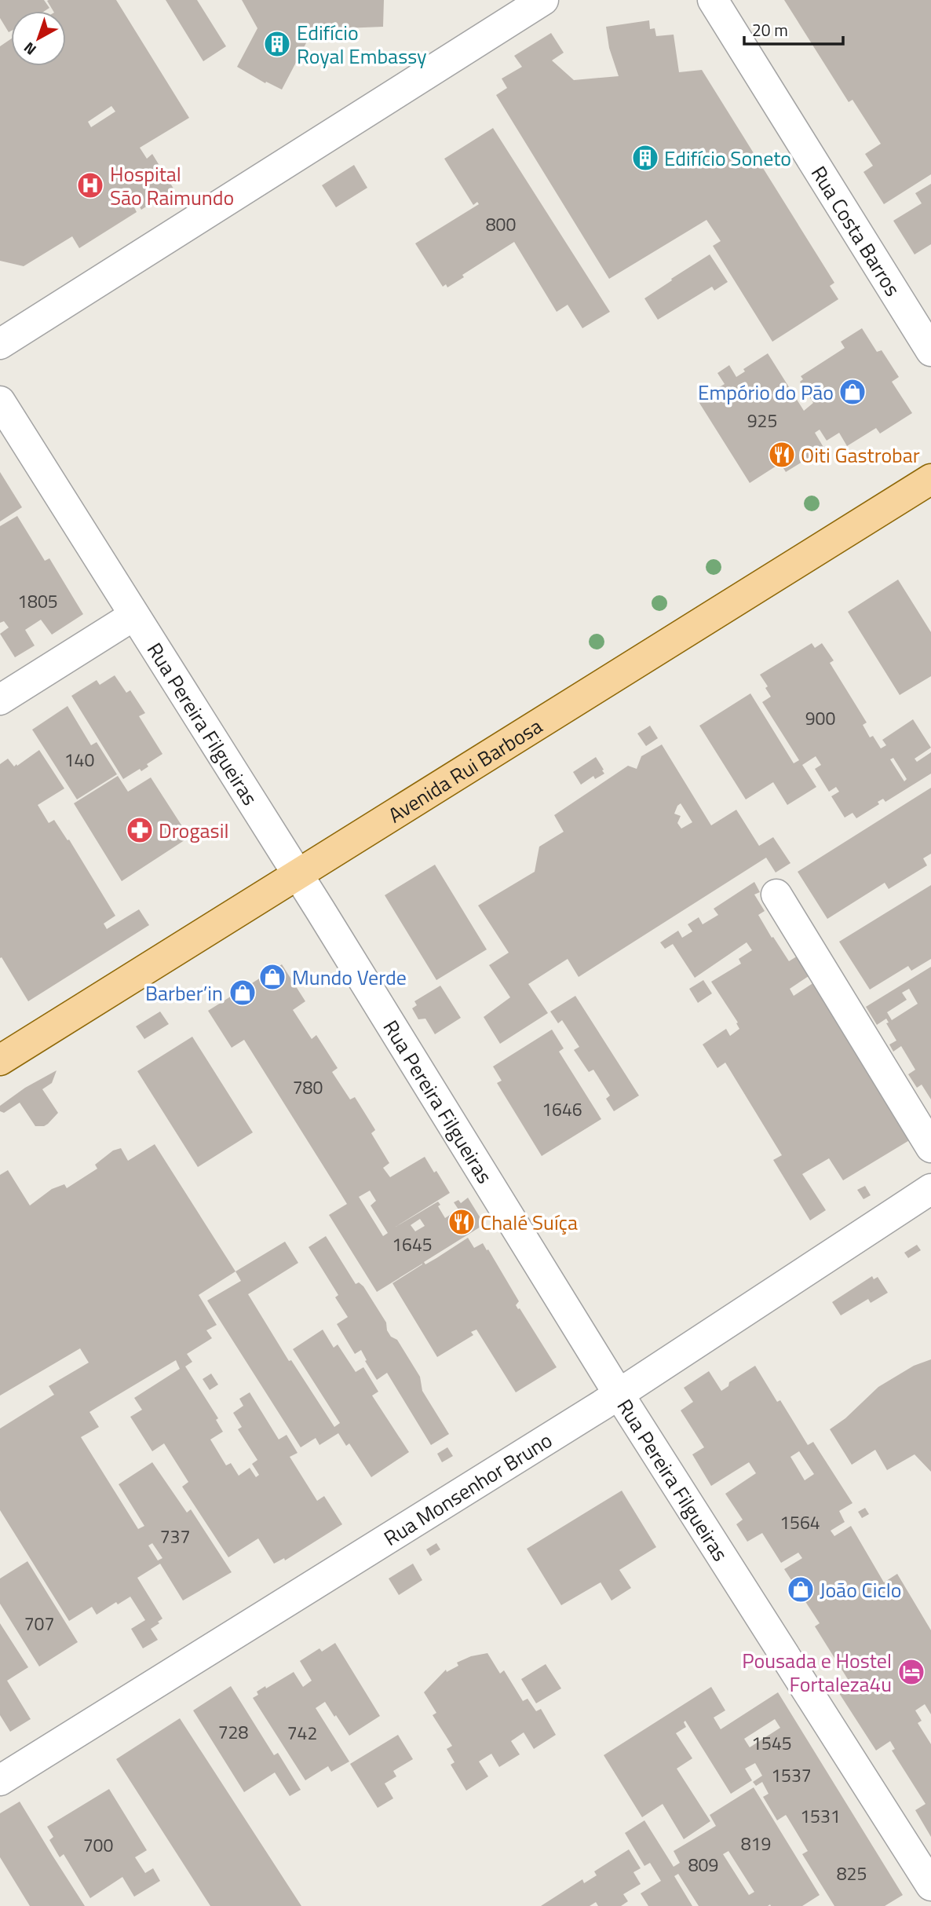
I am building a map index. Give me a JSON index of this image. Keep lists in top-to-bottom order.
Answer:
{
  "streets": {
    "main road": ["Avenida Rui Barbosa"],
    "street": ["Rua Costa Barros", "Rua Pereira Filgueiras", "Rua Monsenhor Bruno"]
  },
  "crossings": [
    ["Rua Pereira Filgueiras", "Avenida Rui Barbosa"],
    ["Rua Pereira Filgueiras", "Rua Monsenhor Bruno"]
  ],
  "places": {
    "building": ["Edifício Royal Embassy", "Edifício Soneto"],
    "hospital": ["Hospital São Raimundo"],
    "shop": [
      "Empório do Pão",
      "Mundo Verde",
      "Barber’in",
      "João Ciclo"
    ],
    "restaurant": ["Oiti Gastrobar", "Chalé Suíça"],
    "pharmacy": ["Drogasil"],
    "hotel": ["Pousada e Hostel Fortaleza4u"]
  },
  "house_numbers": [
    "800",
    "925",
    "1805",
    "900",
    "140",
    "780",
    "1646",
    "1645",
    "1564",
    "737",
    "707",
    "728",
    "742",
    "1545",
    "1537",
    "1531",
    "819",
    "700",
    "809",
    "825"
  ],
  "scale_bar": "20 m",
  "north": "bottom left"
}
